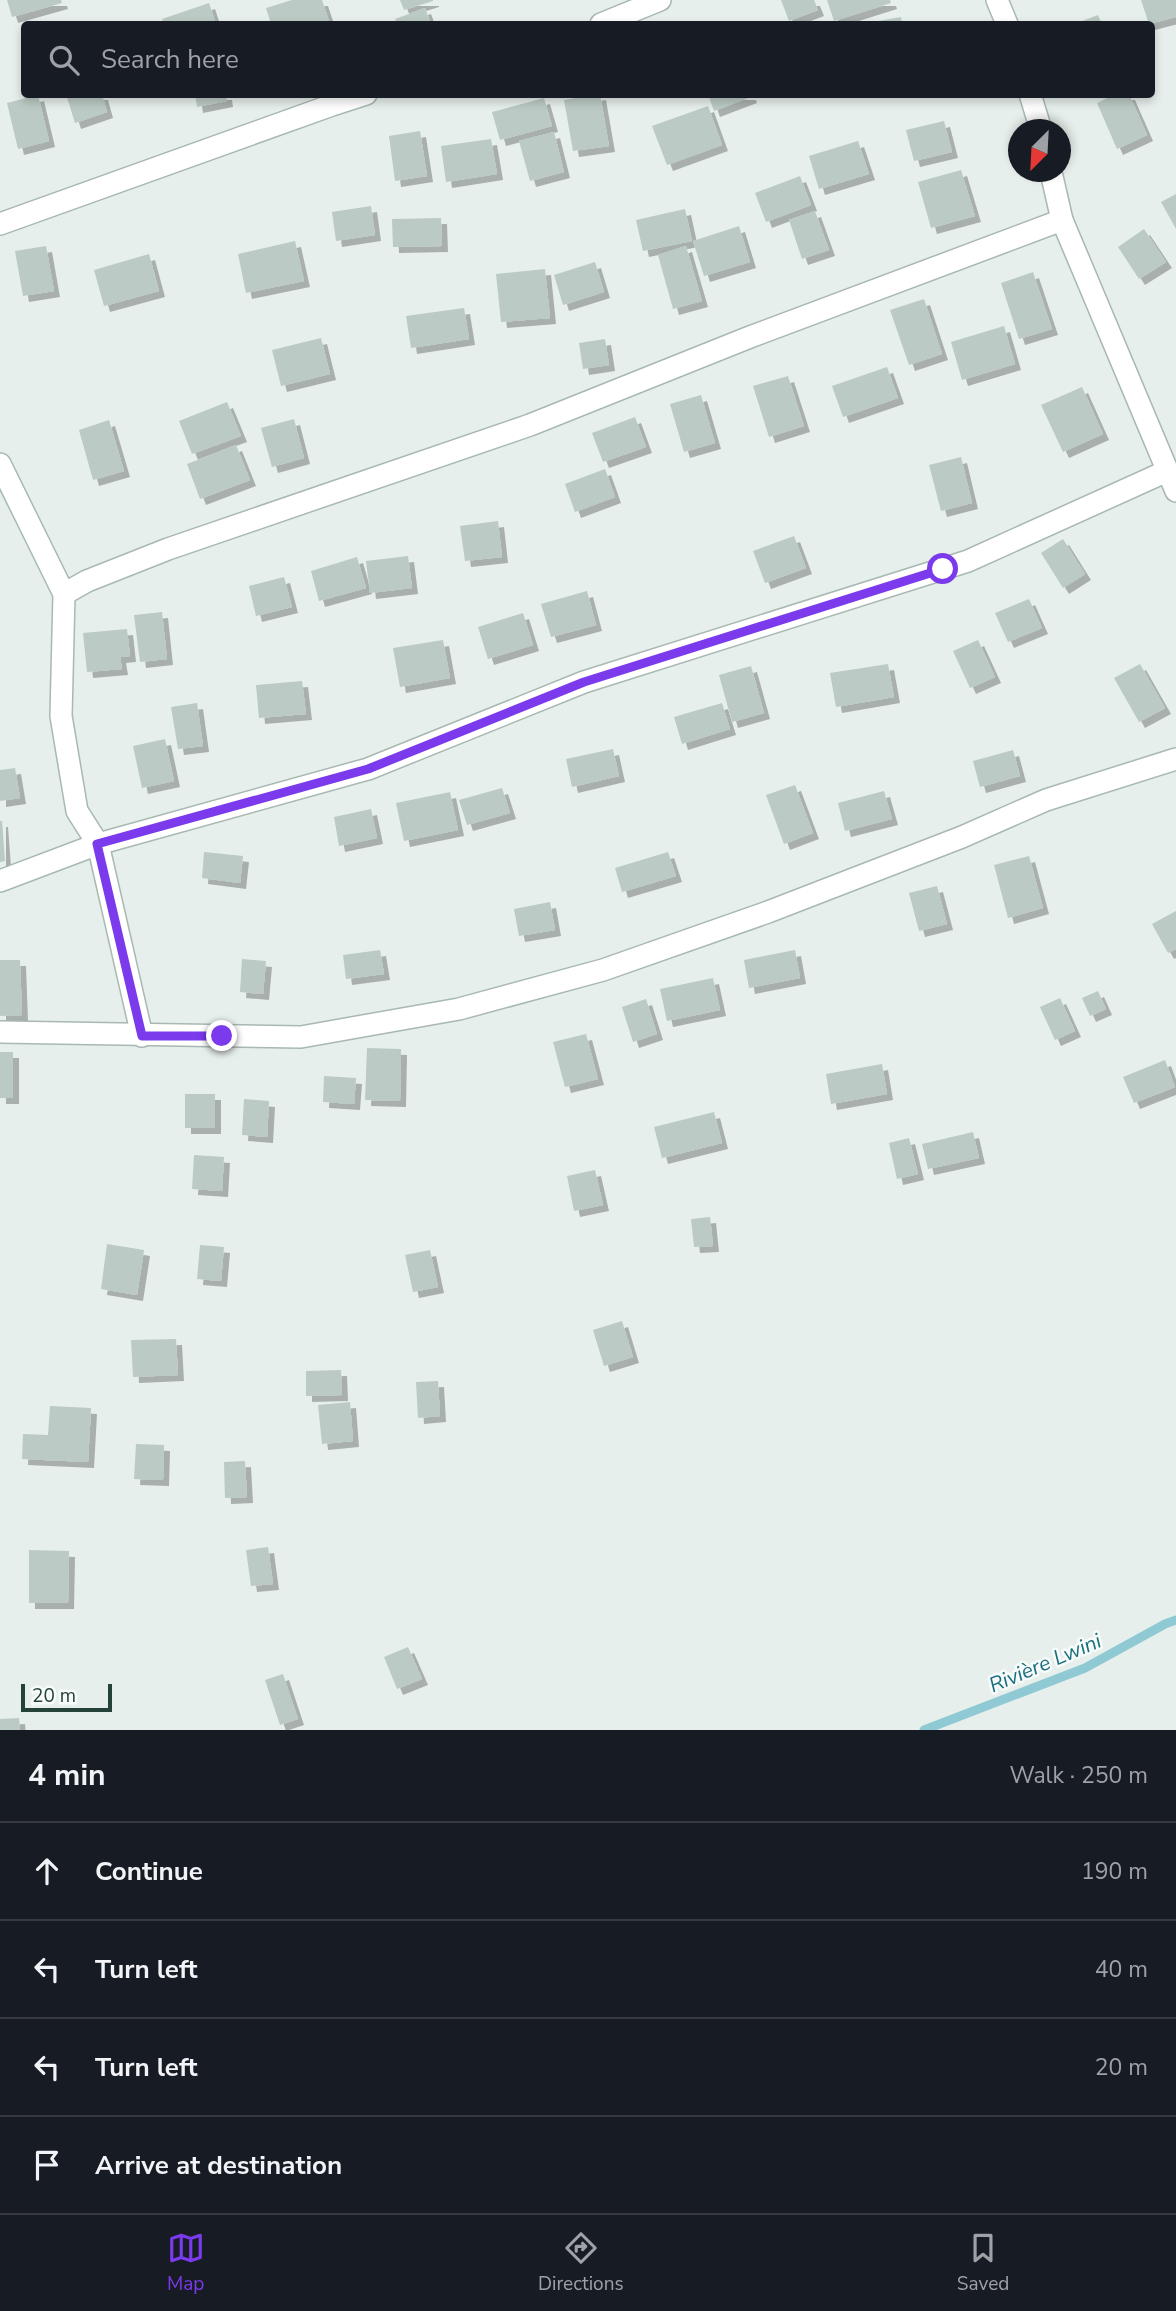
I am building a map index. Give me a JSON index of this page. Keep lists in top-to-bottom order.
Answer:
{
  "water": ["Rivière Lwini"],
  "scale_bar": "20 m",
  "north": "bottom left",
  "page": {
    "search": "Search here",
    "scale": "20 m",
    "heading": ["4 min", "Walk · 250 m"],
    "list": [
      ["Continue", "190 m"],
      ["Turn left", "40 m"],
      ["Turn left", "20 m"],
      "Arrive at destination"
    ],
    "nav": ["Map", "Directions", "Saved"]
  }
}
